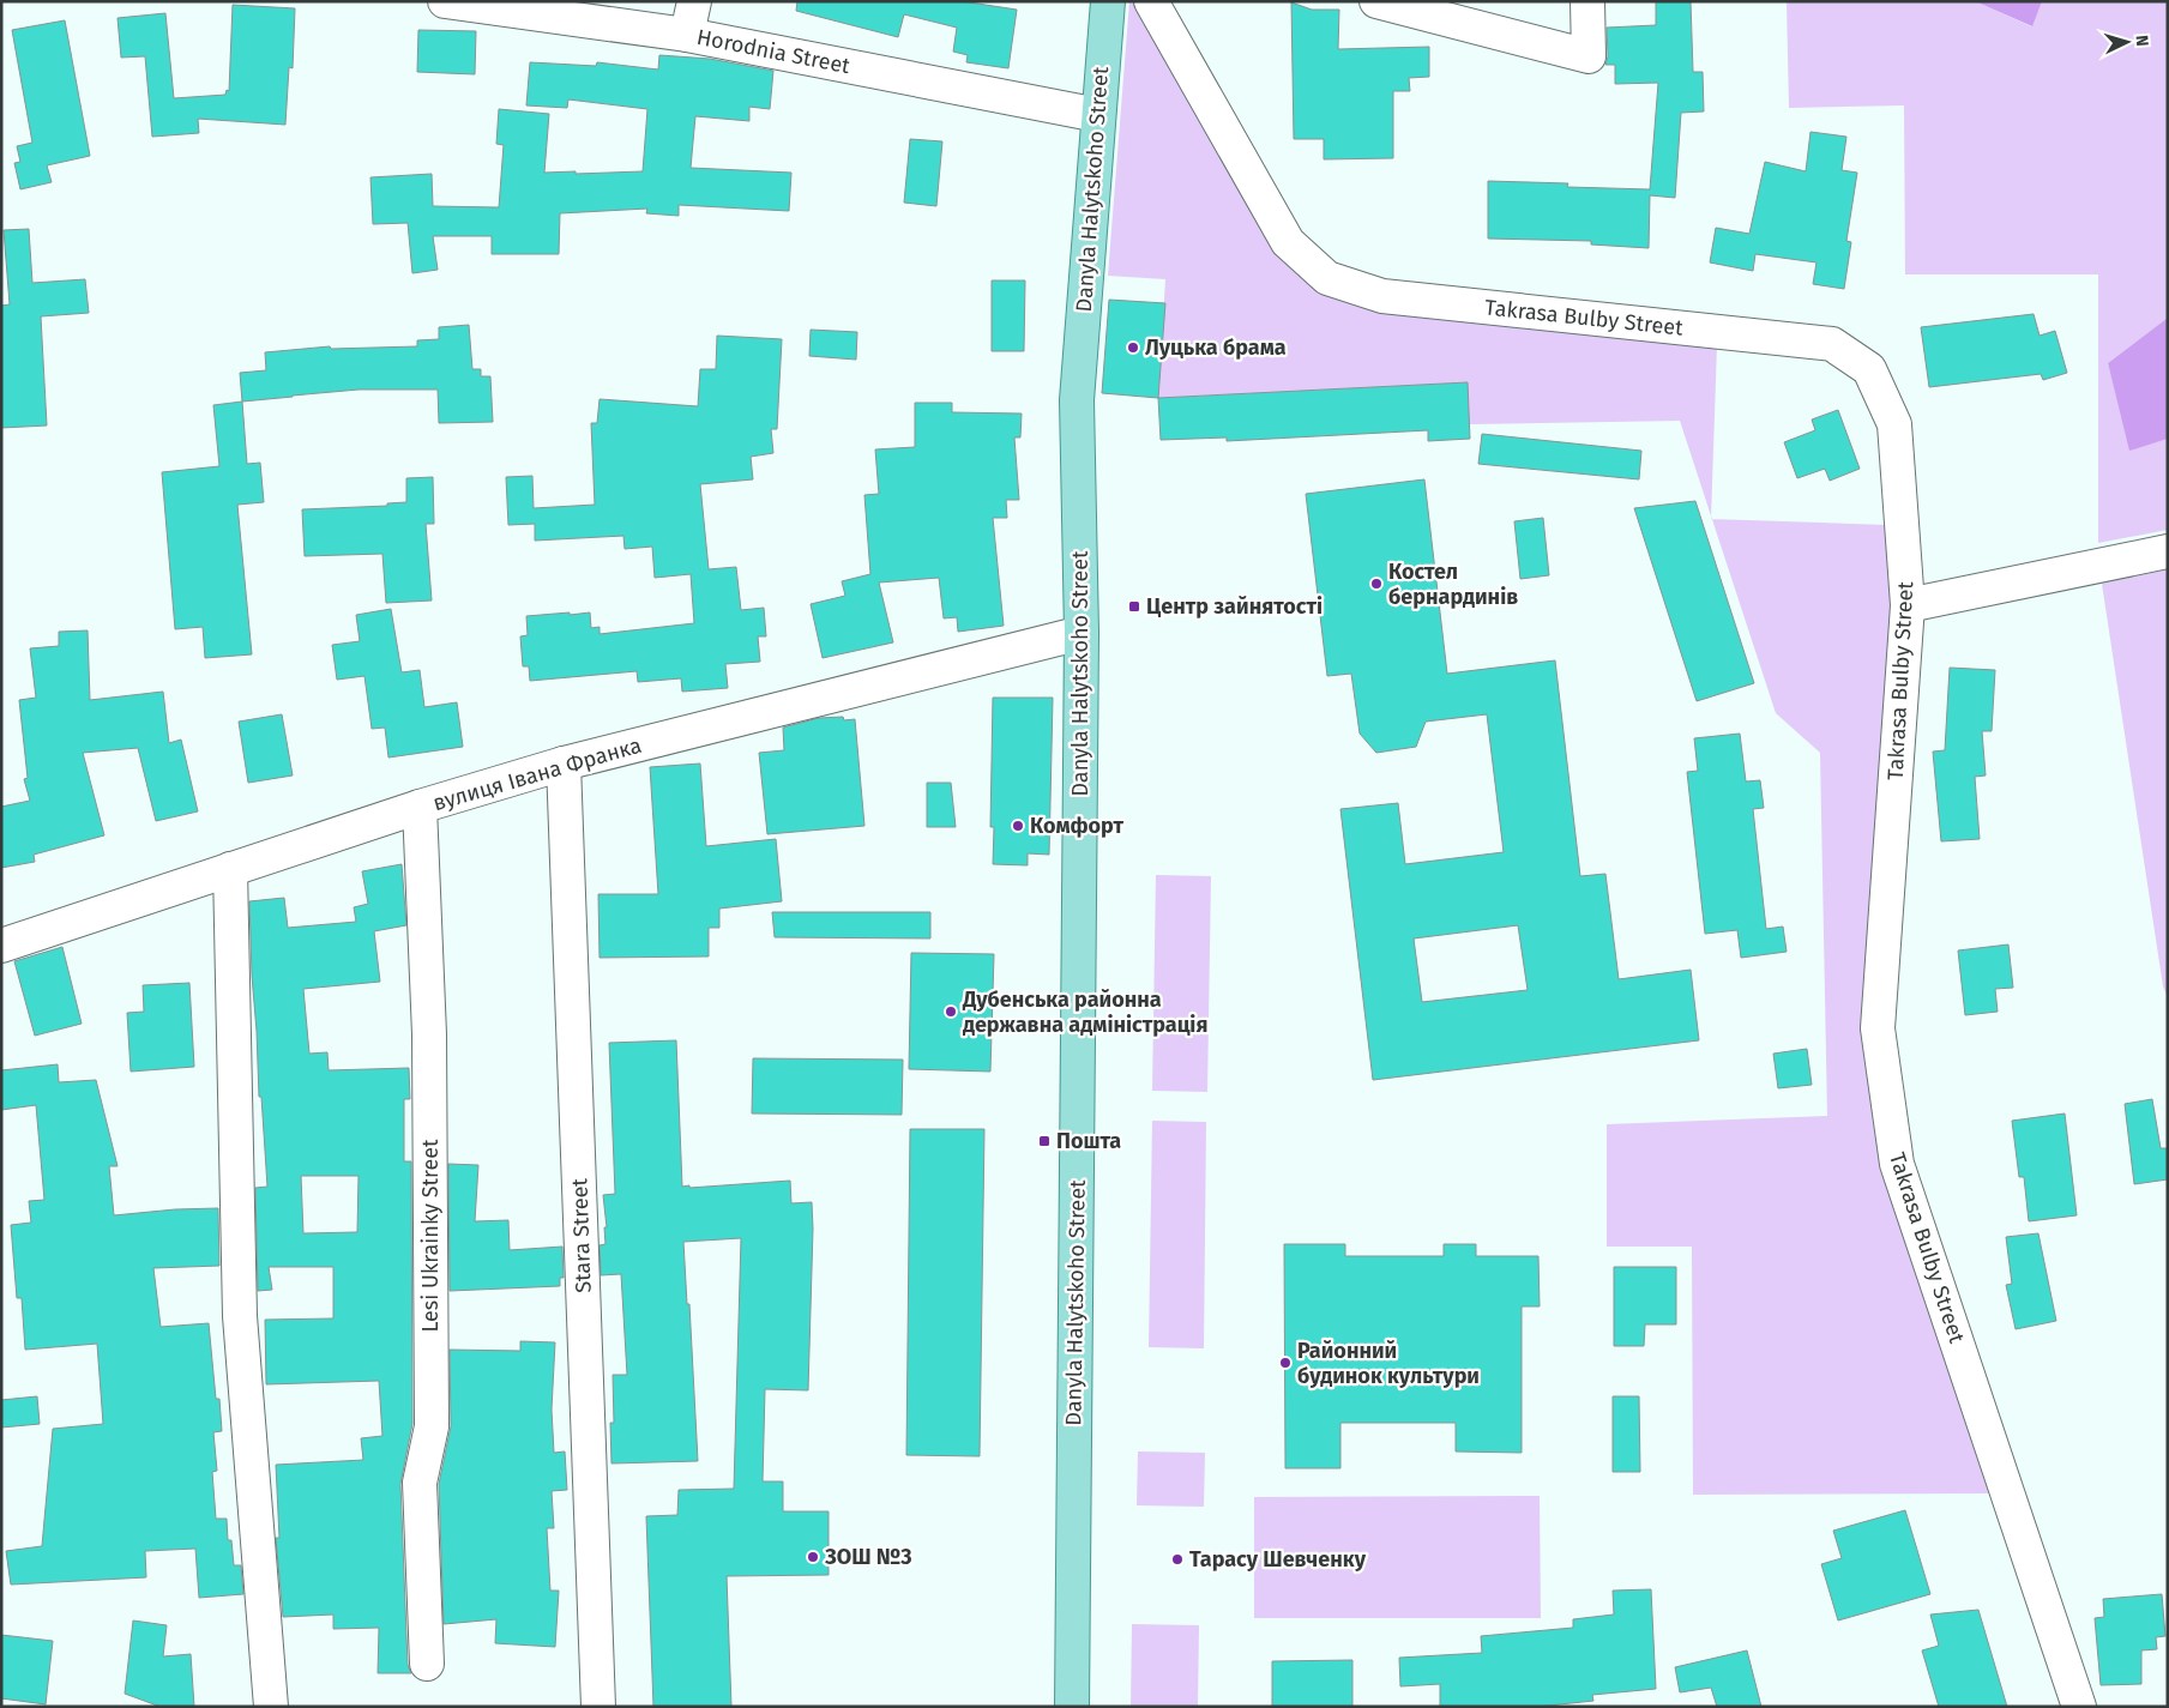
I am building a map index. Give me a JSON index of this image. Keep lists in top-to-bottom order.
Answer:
{
  "streets": {
    "main road": ["Danyla Halytskoho Street"],
    "street": [
      "Horodnia Street",
      "Takrasa Bulby Street",
      "вулиця Івана Франка",
      "Lesi Ukrainky Street",
      "Stara Street"
    ]
  },
  "crossings": [
    ["Horodnia Street", "Danyla Halytskoho Street"],
    ["Danyla Halytskoho Street", "вулиця Івана Франка"],
    ["вулиця Івана Франка", "Lesi Ukrainky Street"],
    ["вулиця Івана Франка", "Stara Street"]
  ],
  "places": {
    "other": [
      "Луцька брама",
      "Костел бернардинів",
      "Комфорт",
      "Дубенська районна державна адміністрація",
      "Районний будинок культури",
      "ЗОШ №3",
      "Тарасу Шевченку"
    ],
    "transit": ["Центр зайнятості", "Пошта"]
  },
  "north": "right"
}
